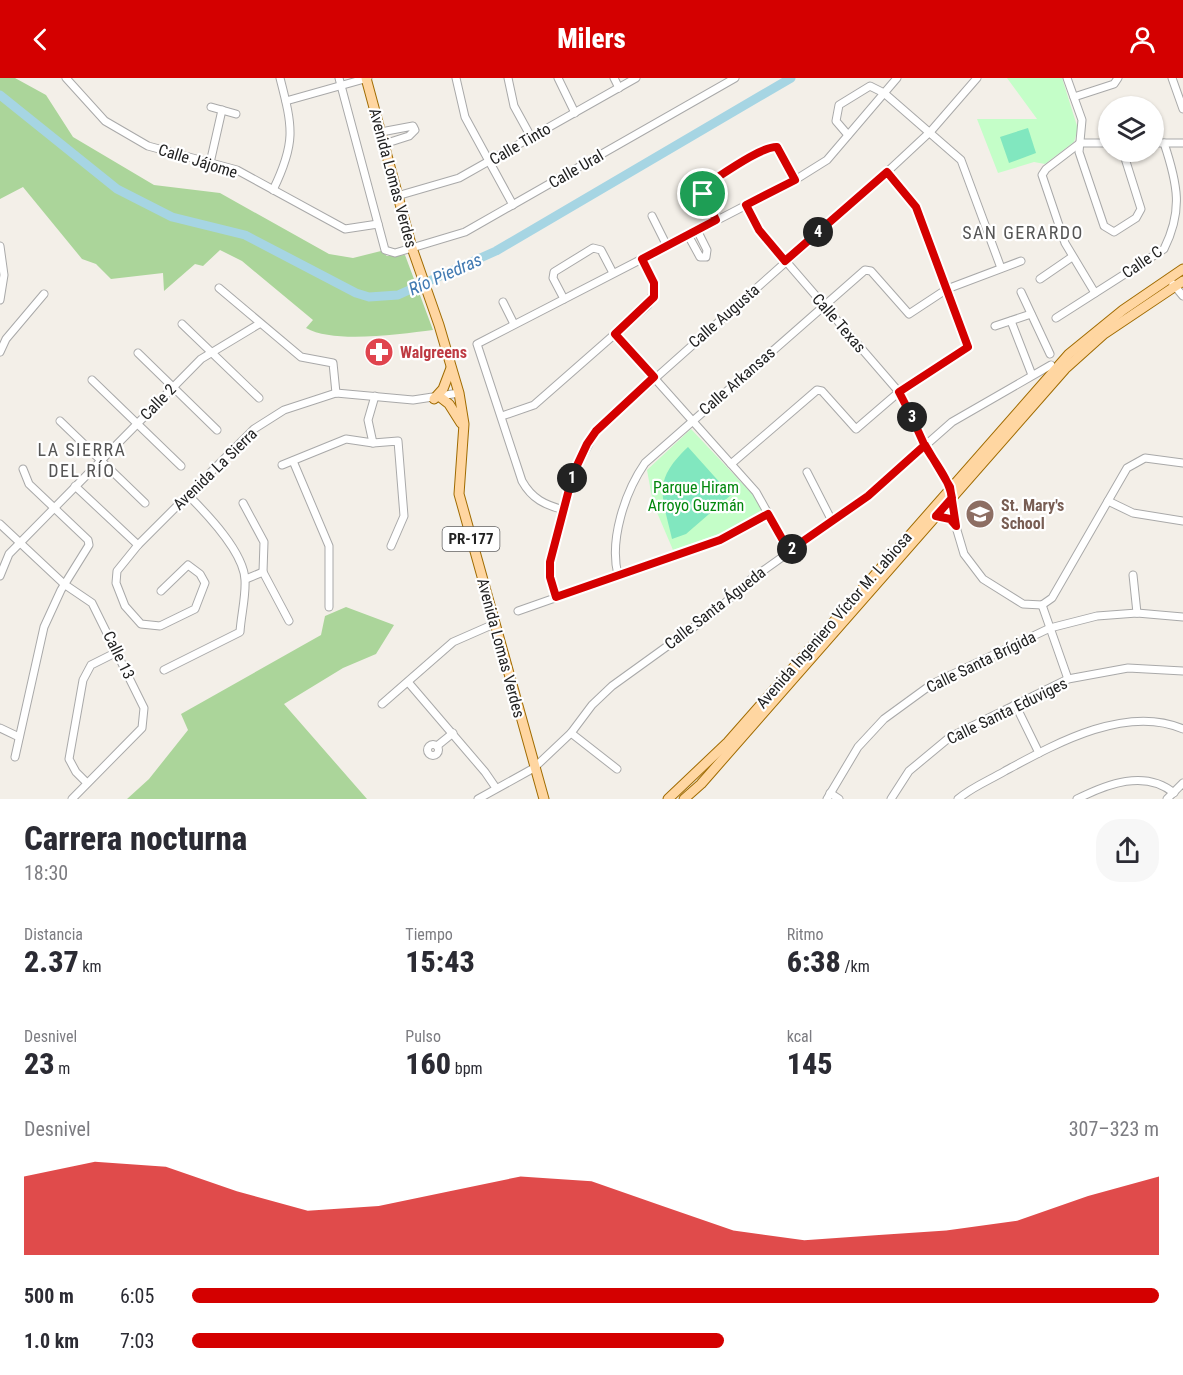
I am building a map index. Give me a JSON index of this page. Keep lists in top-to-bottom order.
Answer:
{
  "streets": {
    "main road": ["Avenida Lomas Verdes", "PR-177", "Avenida Ingeniero Víctor M. Labiosa"],
    "street": [
      "Calle Tinto",
      "Calle Jájome",
      "Calle Ural",
      "Calle C",
      "Calle Augusta",
      "Calle Texas",
      "Calle Arkansas",
      "Calle 2",
      "Avenida La Sierra",
      "Calle Santa Águeda",
      "Calle 13",
      "Calle Santa Brígida",
      "Calle Santa Eduviges"
    ]
  },
  "crossings": [
    ["Calle Tinto", "Avenida Lomas Verdes"],
    ["Calle Jájome", "Calle Ural"],
    ["Calle Ural", "Avenida Lomas Verdes"],
    ["Avenida Lomas Verdes", "Avenida La Sierra"],
    ["Avenida Lomas Verdes", "Calle Santa Águeda"],
    ["Calle Augusta", "Calle Texas"],
    ["Calle Texas", "Calle Arkansas"],
    ["Calle Texas", "Calle Santa Águeda"],
    ["Calle Texas", "Avenida Ingeniero Víctor M. Labiosa"],
    ["Calle 2", "Calle 13"]
  ],
  "districts": ["SAN GERARDO", "LA SIERRA DEL RÍO"],
  "water": ["Río Piedras"],
  "parks": ["Parque Hiram Arroyo Guzmán"],
  "places": {
    "pharmacy": ["Walgreens"],
    "school or university": ["St. Mary's School"]
  },
  "page": {
    "header": "Milers",
    "pins": [
      "4",
      "3",
      "1",
      "2"
    ],
    "heading": ["Carrera nocturna", "18:30"],
    "stats": [
      ["Distancia", "2.37 km"],
      ["Tiempo", "15:43"],
      ["Ritmo", "6:38 /km"],
      ["Desnivel", "23 m"],
      ["Pulso", "160 bpm"],
      ["kcal", "145"]
    ],
    "chart": ["Desnivel", "307–323 m"],
    "list": [
      {
        "name": "500 m",
        "note": "6:05"
      },
      {
        "name": "1.0 km",
        "note": "7:03"
      }
    ]
  }
}
